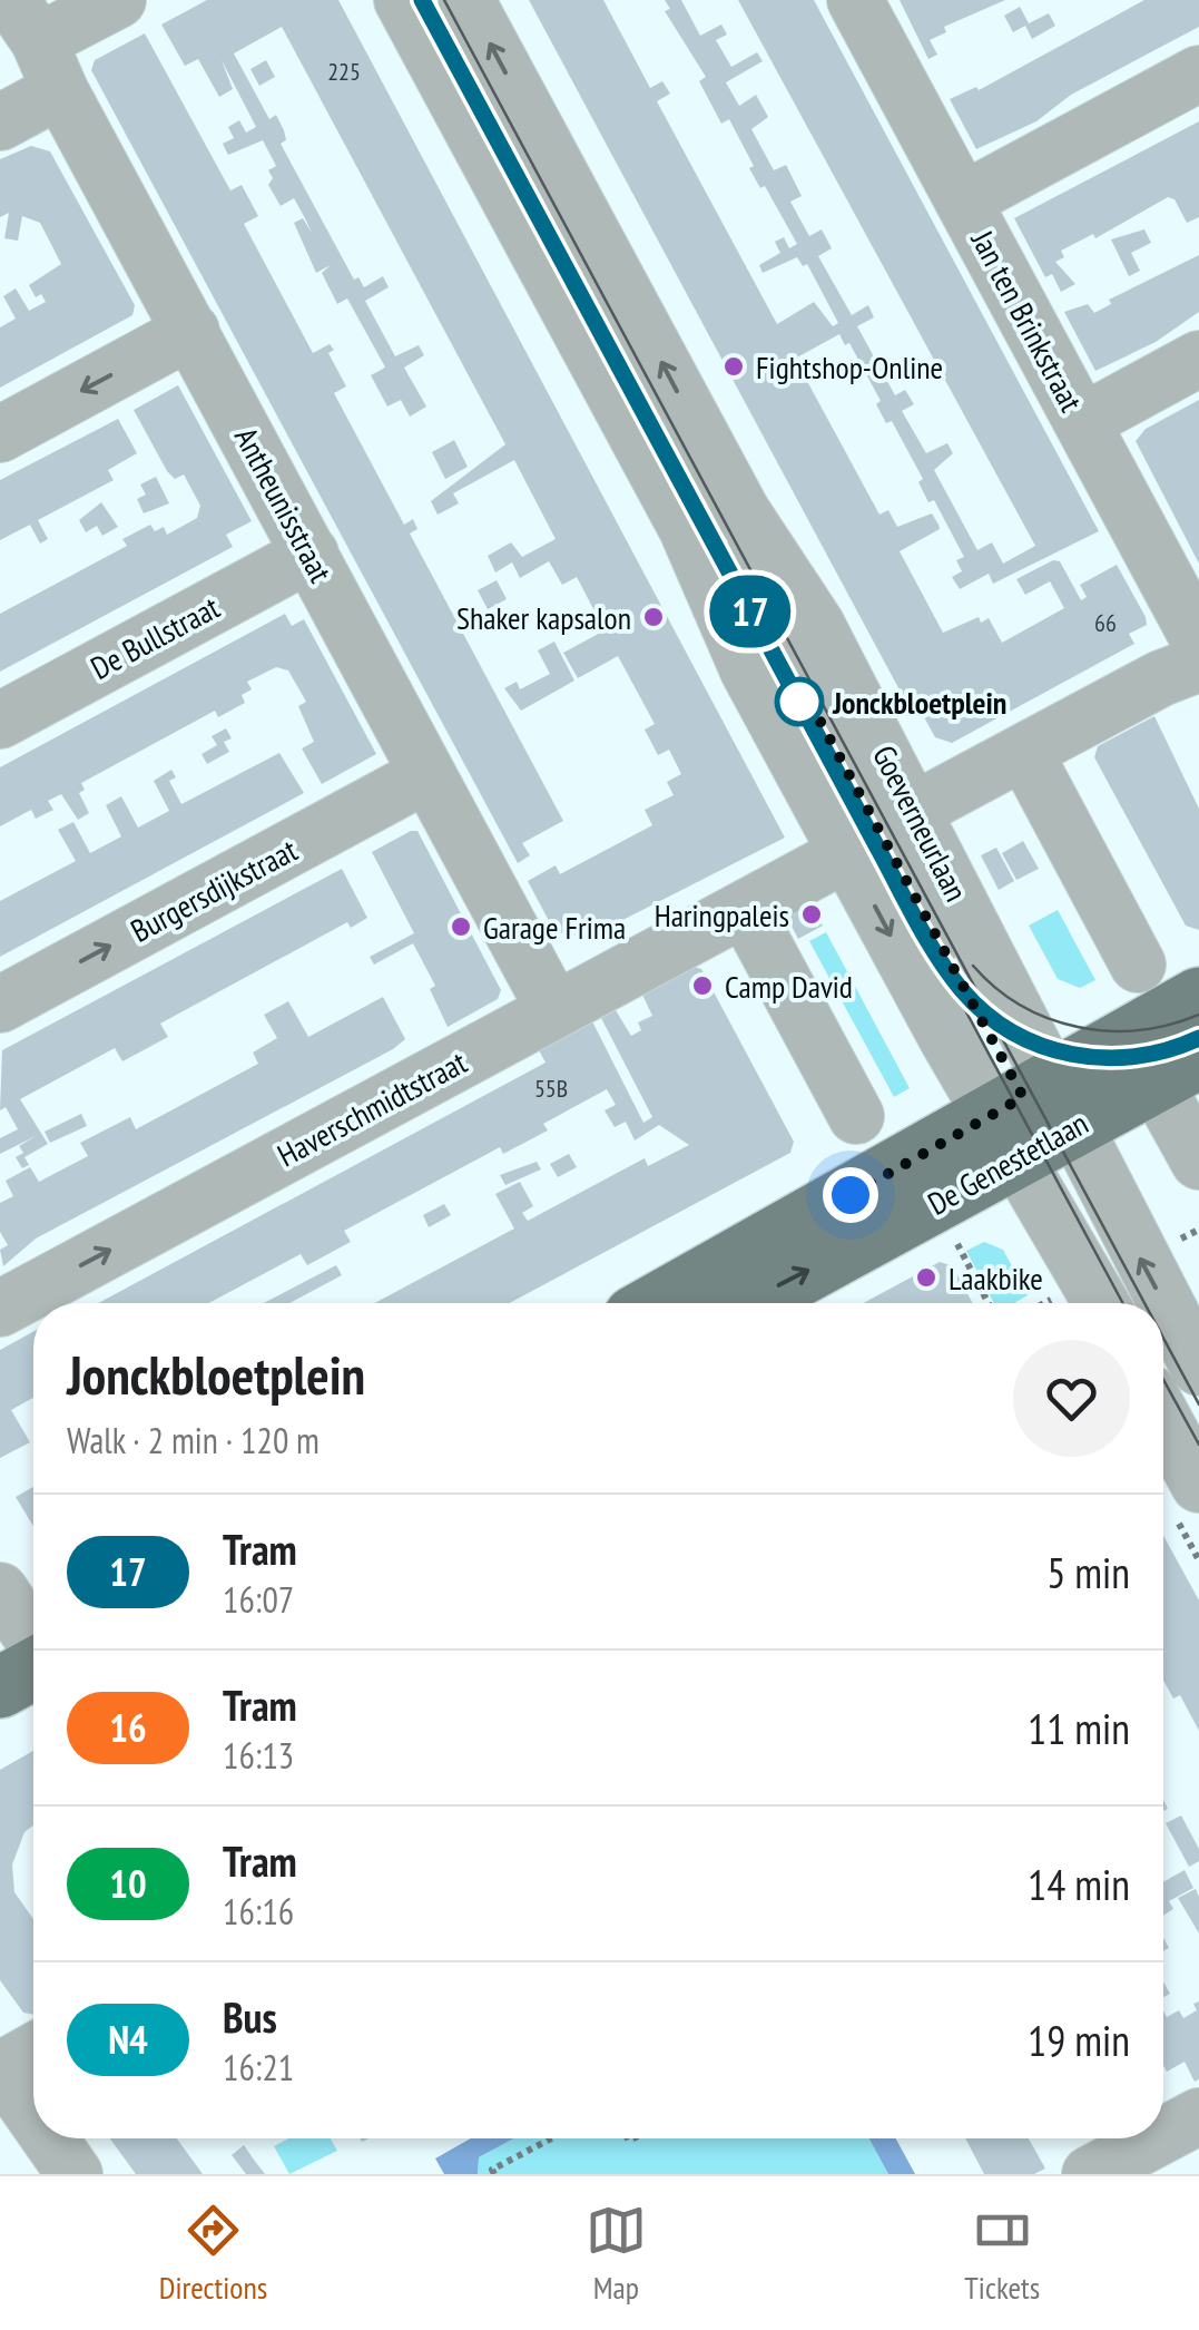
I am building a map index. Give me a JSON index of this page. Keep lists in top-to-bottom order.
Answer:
{
  "streets": {
    "main road": ["De Genestetlaan"],
    "street": [
      "Jan ten Brinkstraat",
      "Antheunisstraat",
      "De Bullstraat",
      "Goeverneurlaan",
      "Burgersdijkstraat",
      "Haverschmidtstraat"
    ]
  },
  "crossings": [
    ["Antheunisstraat", "De Bullstraat"],
    ["Antheunisstraat", "Burgersdijkstraat"],
    ["Antheunisstraat", "Haverschmidtstraat"],
    ["Goeverneurlaan", "De Genestetlaan"]
  ],
  "one_way": ["Burgersdijkstraat", "Haverschmidtstraat"],
  "places": [
    "Fightshop-Online",
    "Shaker kapsalon",
    "Jonckbloetplein",
    "Haringpaleis",
    "Garage Frima",
    "Camp David",
    "Laakbike"
  ],
  "lines": ["tram line 17"],
  "house_numbers": ["225", "66", "55B"],
  "page": {
    "on_map": "17",
    "heading": ["Jonckbloetplein", "Walk · 2 min · 120 m"],
    "list": [
      {
        "mark": "17",
        "name": "Tram",
        "note": "16:07",
        "value": "5 min"
      },
      {
        "mark": "16",
        "name": "Tram",
        "note": "16:13",
        "value": "11 min"
      },
      {
        "mark": "10",
        "name": "Tram",
        "note": "16:16",
        "value": "14 min"
      },
      {
        "mark": "N4",
        "name": "Bus",
        "note": "16:21",
        "value": "19 min"
      }
    ],
    "tabs": ["Directions", "Map", "Tickets"]
  }
}
